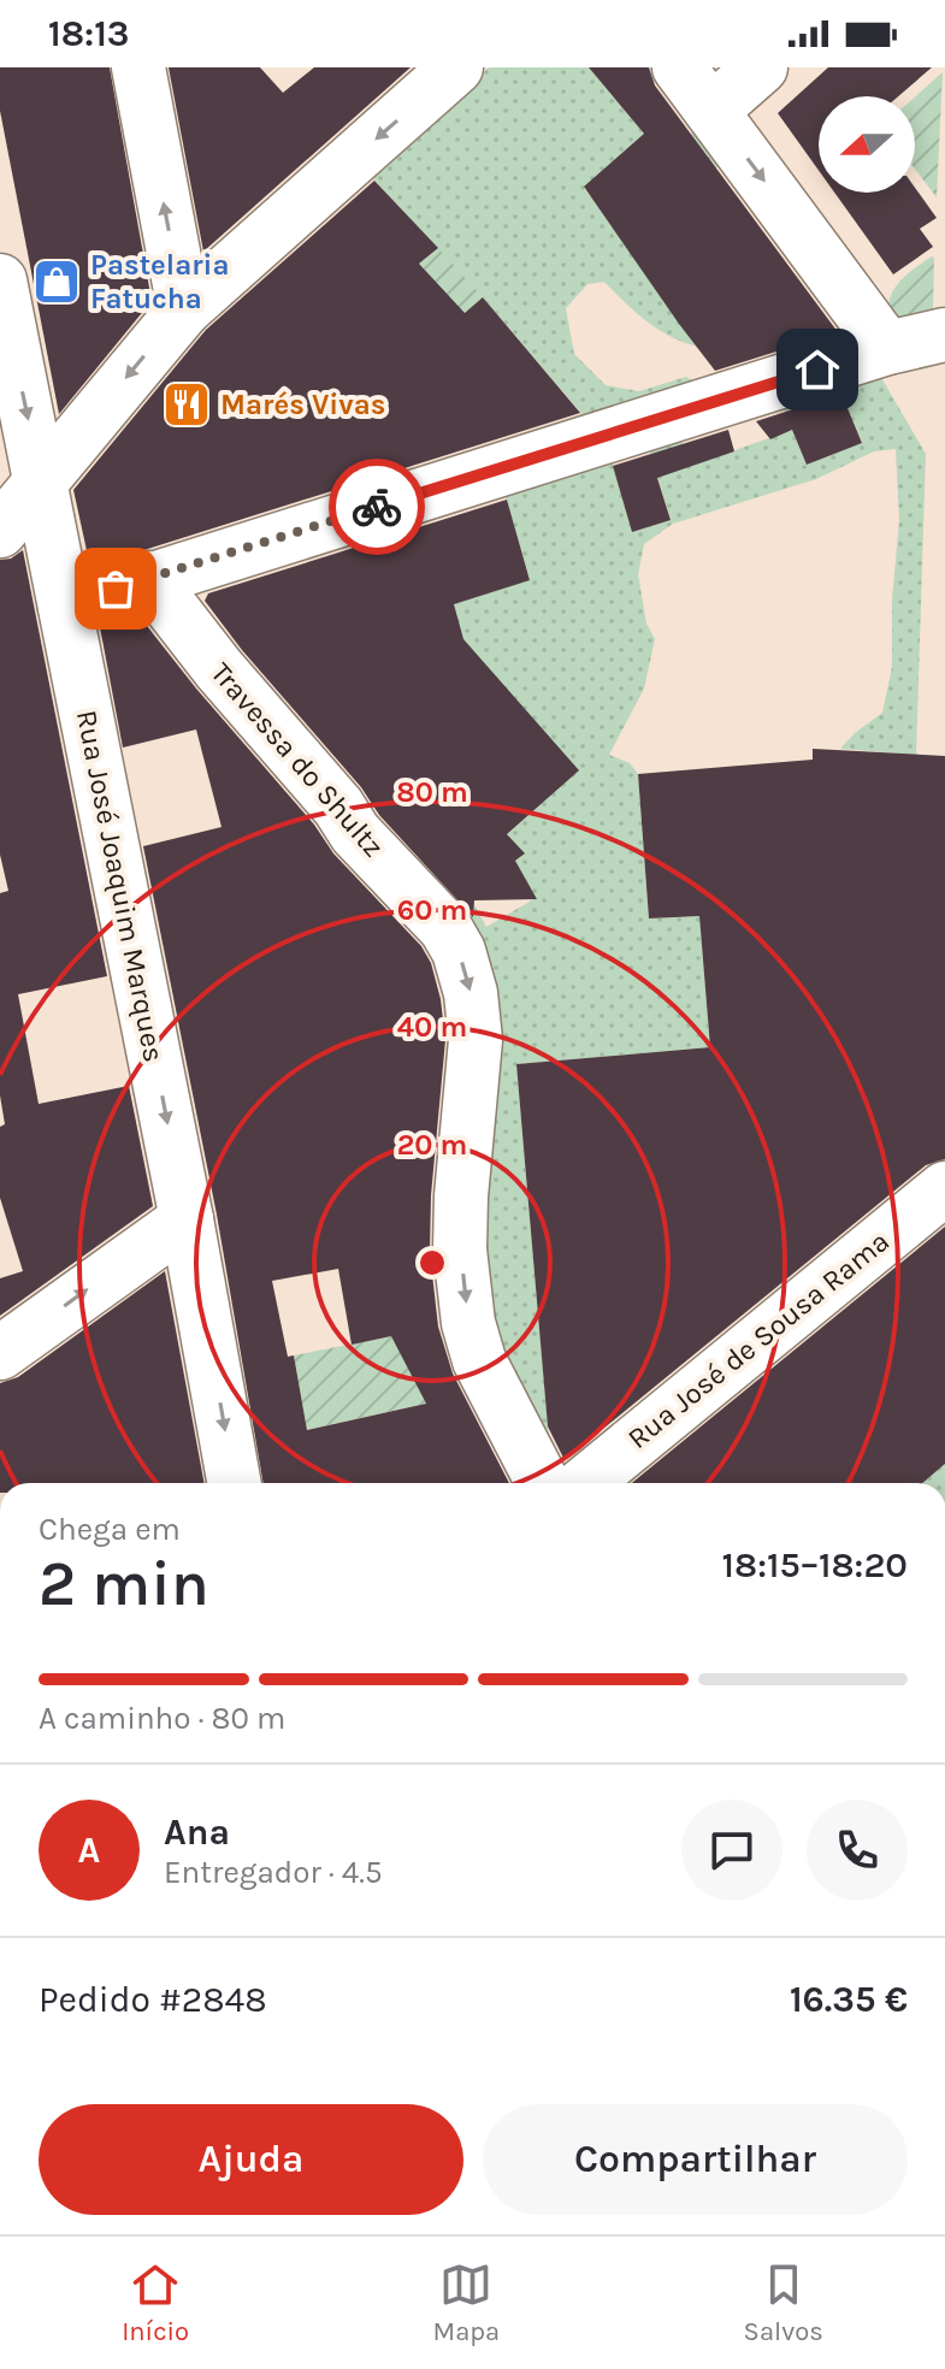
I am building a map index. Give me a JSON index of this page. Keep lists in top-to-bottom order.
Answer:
{
  "streets": {
    "street": ["Travessa do Shultz", "Rua José Joaquim Marques", "Rua José de Sousa Rama"]
  },
  "one_way": ["Travessa do Shultz", "Rua José Joaquim Marques"],
  "places": {
    "shop": ["Pastelaria Fatucha"],
    "restaurant": ["Marés Vivas"]
  },
  "north": "left",
  "page": {
    "status": "18:13",
    "heading": ["2 min", "Chega em", "18:15–18:20"],
    "panel": [
      "Ana",
      "Entregador · 4.5",
      "Pedido #2848",
      "16.35 €"
    ],
    "bar": "A caminho · 80 m",
    "round": "A",
    "buttons": ["Ajuda", "Compartilhar"],
    "tabs": ["Início", "Mapa", "Salvos"]
  },
  "rings": [
    "80 m",
    "60 m",
    "40 m",
    "20 m"
  ]
}
